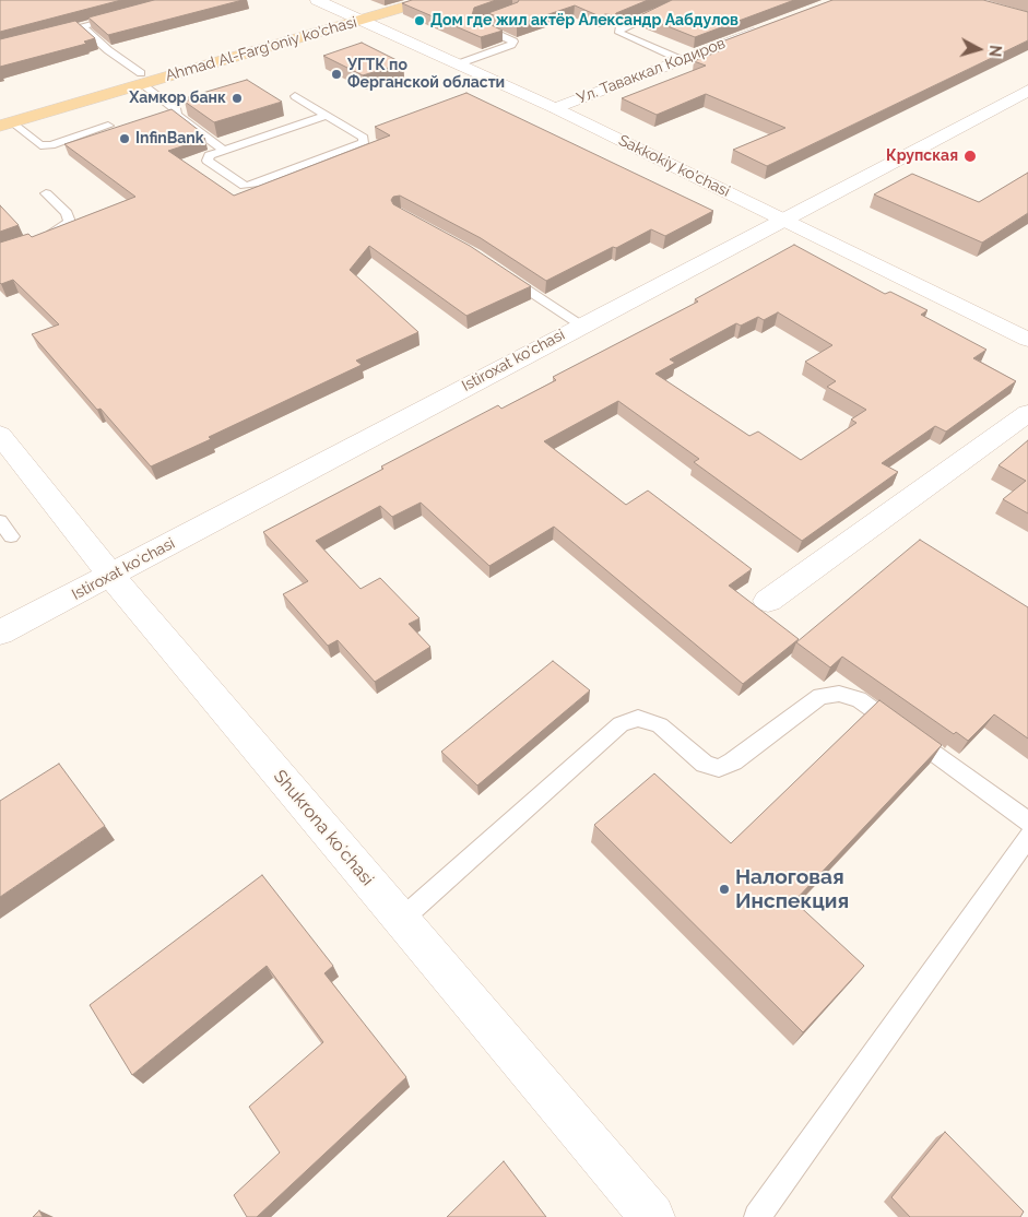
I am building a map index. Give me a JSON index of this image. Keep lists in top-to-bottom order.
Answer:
{
  "streets": {
    "main road": ["Ahmad Al-Farg'oniy ko'chasi"],
    "street": [
      "Ул. Таваккал Кодиров",
      "Sakkokiy ko'chasi",
      "Istiroxat koʻchasi",
      "Shukrona koʻchasi"
    ]
  },
  "crossings": [
    ["Ahmad Al-Farg'oniy ko'chasi", "Sakkokiy ko'chasi"],
    ["Ул. Таваккал Кодиров", "Sakkokiy ko'chasi"],
    ["Sakkokiy ko'chasi", "Istiroxat koʻchasi"],
    ["Istiroxat koʻchasi", "Shukrona koʻchasi"]
  ],
  "places": [
    "Дом где жил актёр Александр Аабдулов",
    "УГТК по Ферганской области",
    "Хамкор банк",
    "InfinBank",
    "Крупская",
    "Налоговая Инспекция"
  ],
  "north": "right"
}
